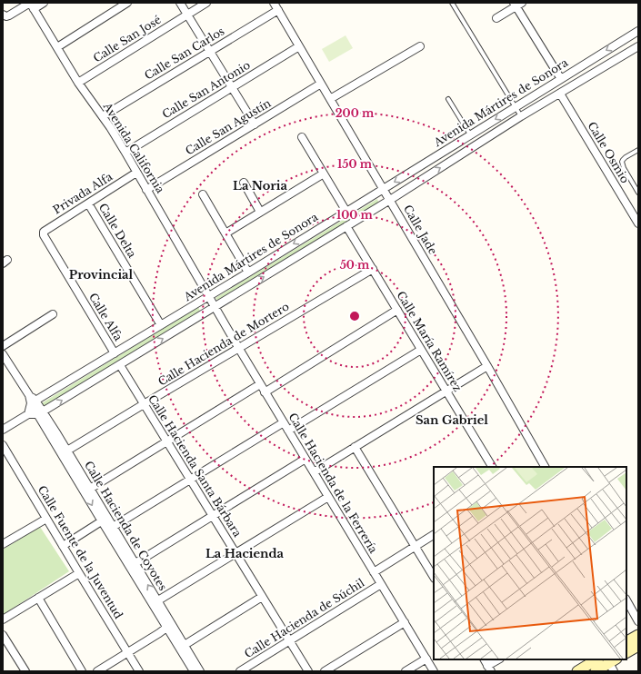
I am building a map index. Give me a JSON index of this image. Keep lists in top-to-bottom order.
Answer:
{
  "streets": {
    "street": [
      "Calle San José",
      "Calle San Carlos",
      "Calle San Antonio",
      "Avenida Mártires de Sonora",
      "Calle San Agustín",
      "Avenida California",
      "Calle Osmio",
      "Privada Alfa",
      "Calle Jade",
      "Calle Delta",
      "Calle Alfa",
      "Calle María Ramírez",
      "Calle Hacienda de Mortero",
      "Calle Hacienda Santa Bárbara",
      "Calle Hacienda de la Ferrería",
      "Calle Hacienda de Coyotes",
      "Calle Fuente de la Juventud",
      "Calle Hacienda de Súchil"
    ]
  },
  "crossings": [
    ["Calle San José", "Avenida California"],
    ["Calle San Carlos", "Avenida California"],
    ["Calle San Carlos", "Calle Jade"],
    ["Calle San Antonio", "Avenida California"],
    ["Calle San Antonio", "Calle Jade"],
    ["Avenida Mártires de Sonora", "Avenida California"],
    ["Avenida Mártires de Sonora", "Calle Osmio"],
    ["Avenida Mártires de Sonora", "Calle Jade"],
    ["Avenida Mártires de Sonora", "Calle Delta"],
    ["Avenida Mártires de Sonora", "Calle Alfa"],
    ["Avenida Mártires de Sonora", "Calle María Ramírez"],
    ["Avenida Mártires de Sonora", "Calle Hacienda Santa Bárbara"],
    ["Avenida Mártires de Sonora", "Calle Hacienda de la Ferrería"],
    ["Avenida Mártires de Sonora", "Calle Hacienda de Coyotes"],
    ["Calle San Agustín", "Avenida California"],
    ["Calle San Agustín", "Calle Jade"],
    ["Avenida California", "Privada Alfa"],
    ["Avenida California", "Calle Hacienda de la Ferrería"],
    ["Privada Alfa", "Calle Delta"],
    ["Privada Alfa", "Calle Alfa"],
    ["Calle María Ramírez", "Calle Hacienda de Mortero"],
    ["Calle Hacienda de Mortero", "Calle Hacienda Santa Bárbara"],
    ["Calle Hacienda de Mortero", "Calle Hacienda de la Ferrería"],
    ["Calle Hacienda de Mortero", "Calle Hacienda de Coyotes"],
    ["Calle Hacienda Santa Bárbara", "Calle Hacienda de Súchil"],
    ["Calle Hacienda de la Ferrería", "Calle Hacienda de Súchil"]
  ],
  "districts": [
    "La Noria",
    "Provincial",
    "San Gabriel",
    "La Hacienda"
  ],
  "rings": [
    "200 m",
    "150 m",
    "100 m",
    "50 m"
  ]
}
